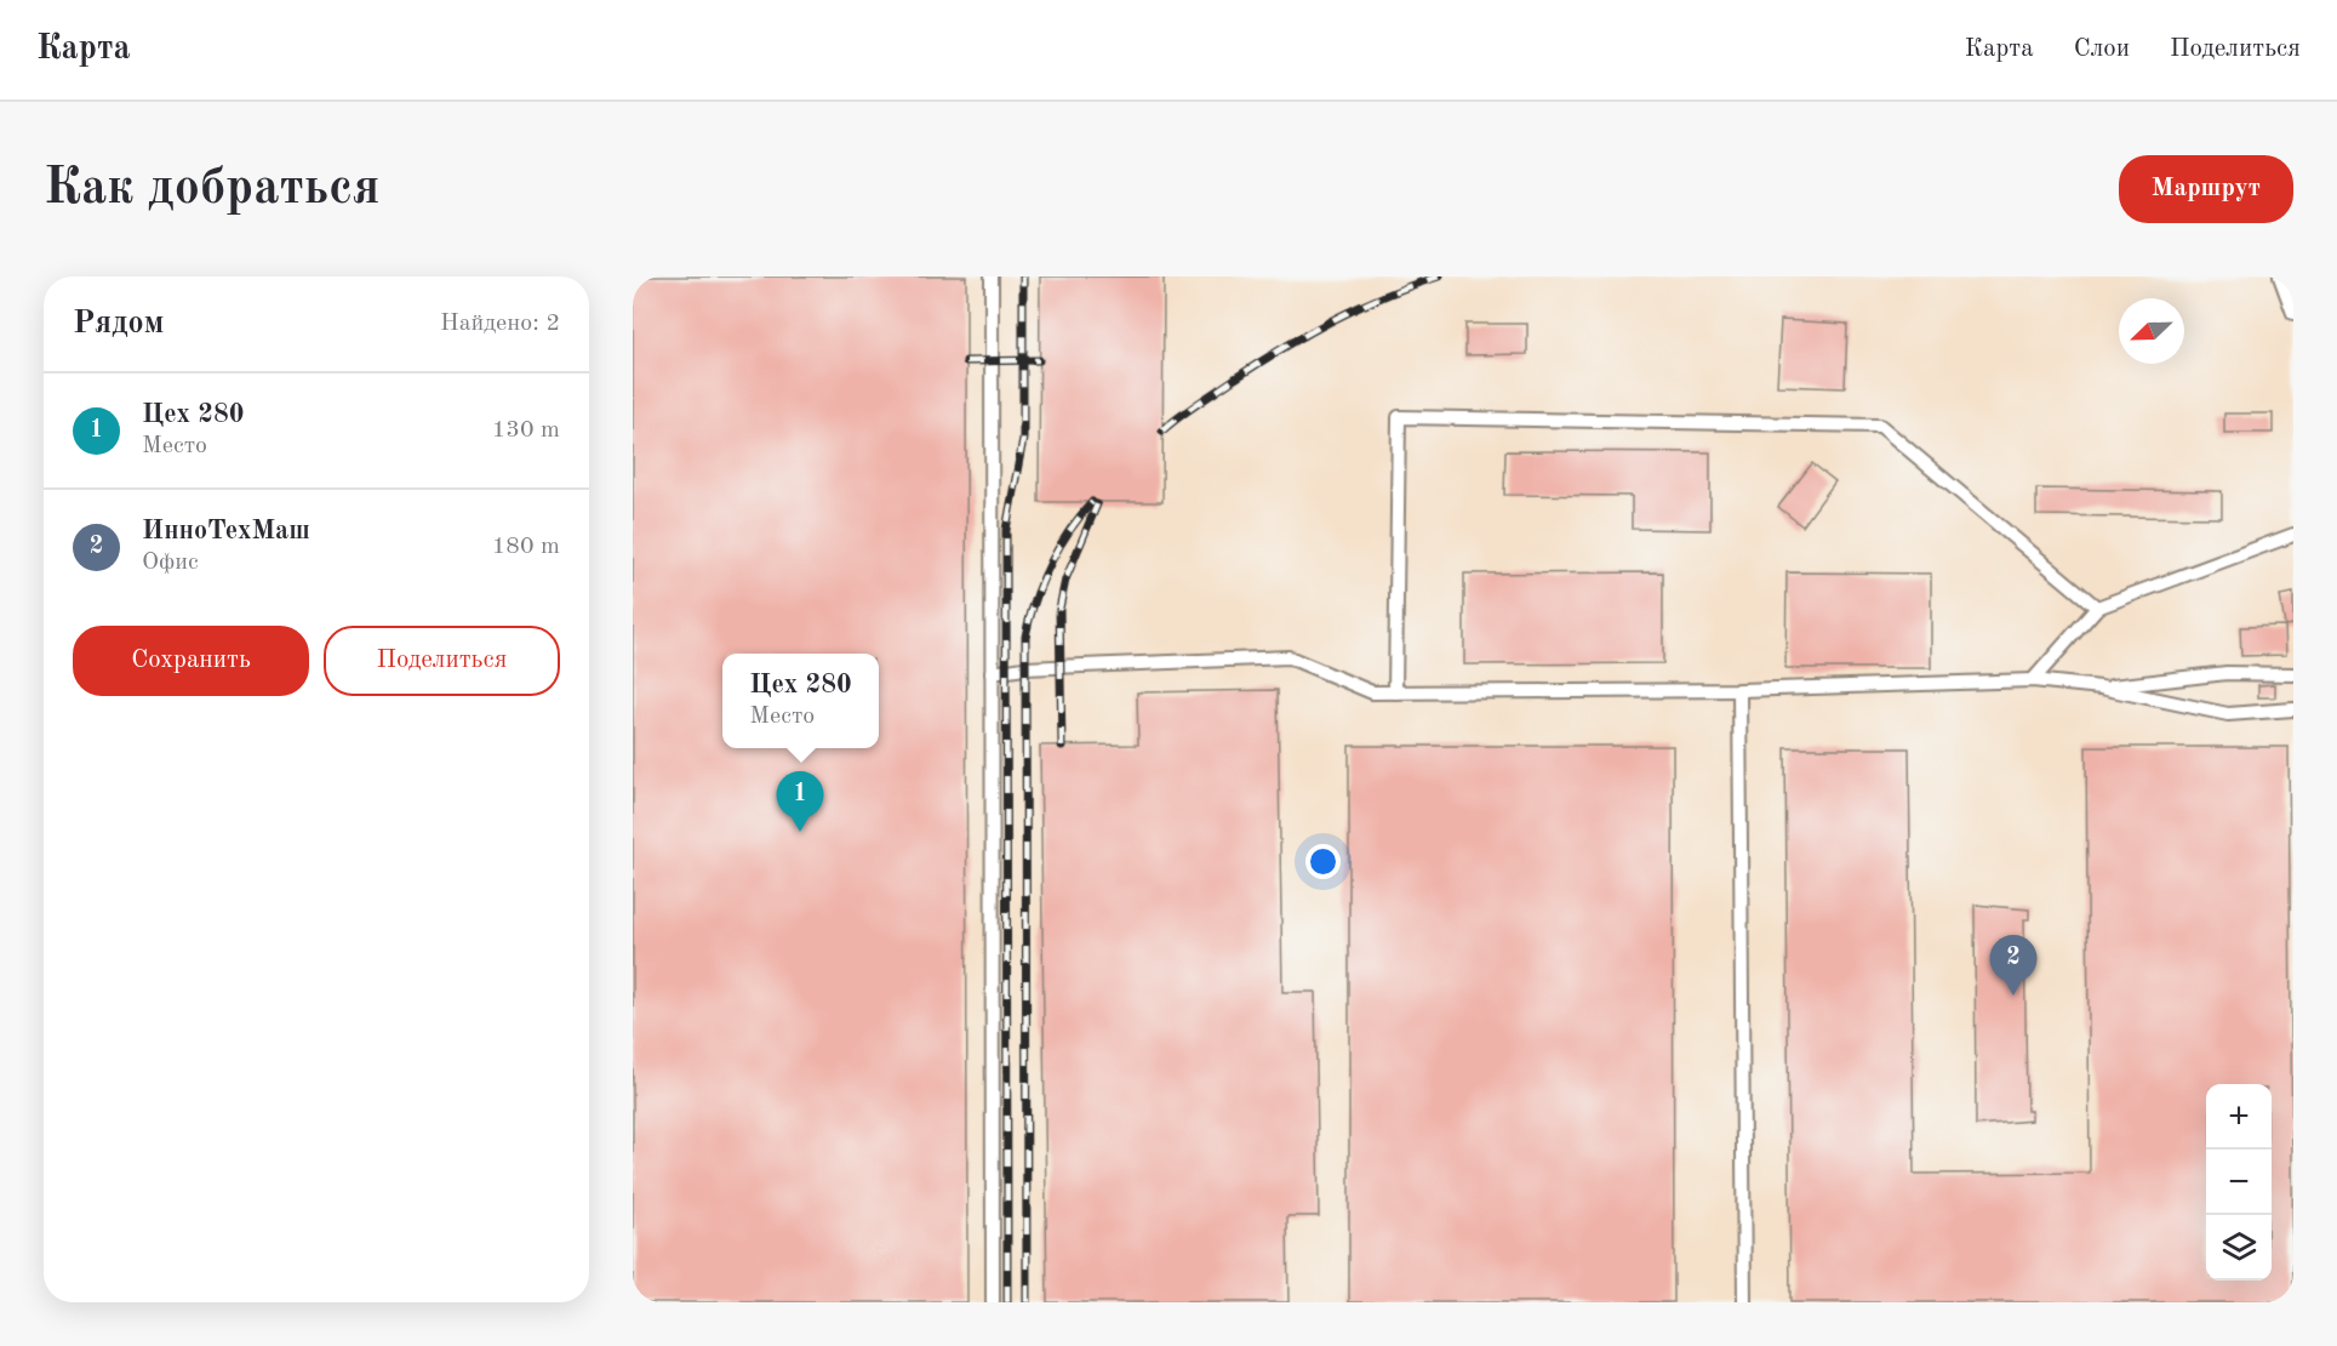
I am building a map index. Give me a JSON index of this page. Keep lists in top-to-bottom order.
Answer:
{
  "north": "bottom left",
  "page": {
    "header": "Карта",
    "nav": ["Карта", "Слои", "Поделиться"],
    "buttons": [
      "Маршрут",
      ["Сохранить", "Поделиться"]
    ],
    "title": "Как добраться",
    "heading": ["Рядом", "Найдено: 2"],
    "list": [
      {
        "mark": "1",
        "name": "Цех 280",
        "note": "Место",
        "value": "130 m"
      },
      {
        "mark": "2",
        "name": "ИнноТехМаш",
        "note": "Офис",
        "value": "180 m"
      }
    ],
    "popup": ["Цех 280", "Место"],
    "pins": ["1", "2"],
    "map_buttons": ["+", "−"]
  }
}
